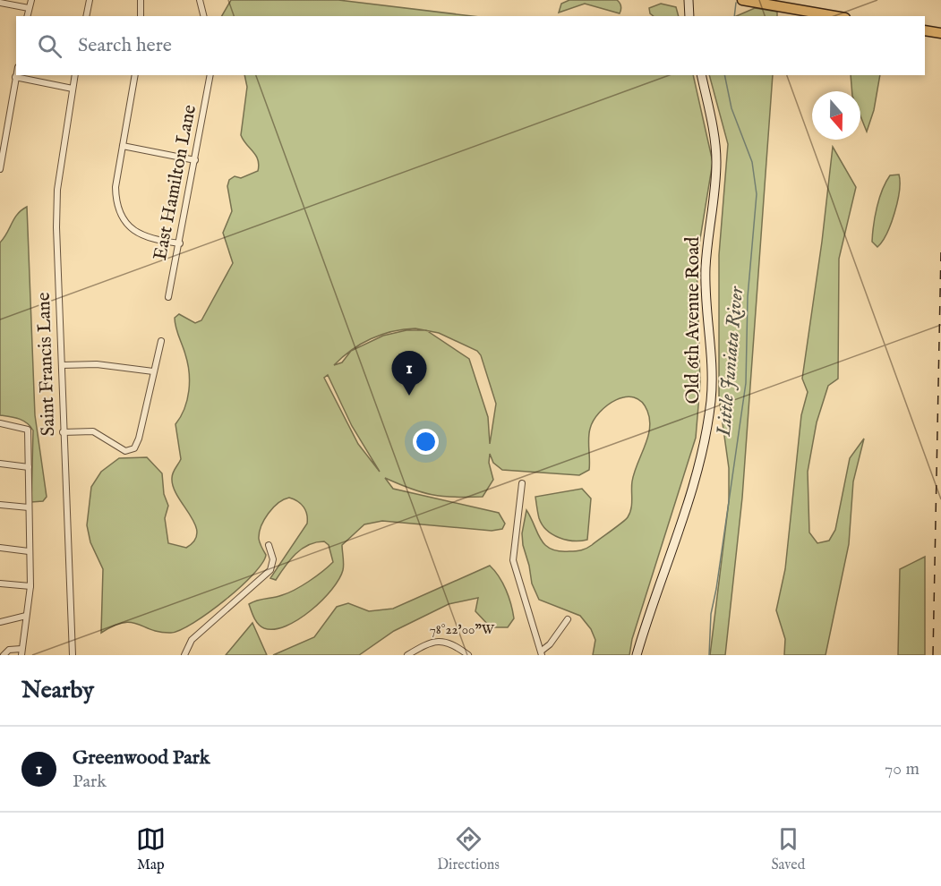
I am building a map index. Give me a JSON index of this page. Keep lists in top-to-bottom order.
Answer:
{
  "streets": {
    "main road": ["Old 6th Avenue Road"],
    "street": ["East Hamilton Lane", "Saint Francis Lane"]
  },
  "water": ["Little Juniata River"],
  "north": "bottom",
  "page": {
    "search": "Search here",
    "pins": "1",
    "heading": "Nearby",
    "list": [
      {
        "mark": "1",
        "name": "Greenwood Park",
        "note": "Park",
        "value": "70 m"
      }
    ],
    "nav": ["Map", "Directions", "Saved"]
  },
  "coordinates": ["78°22'00\"W"]
}
